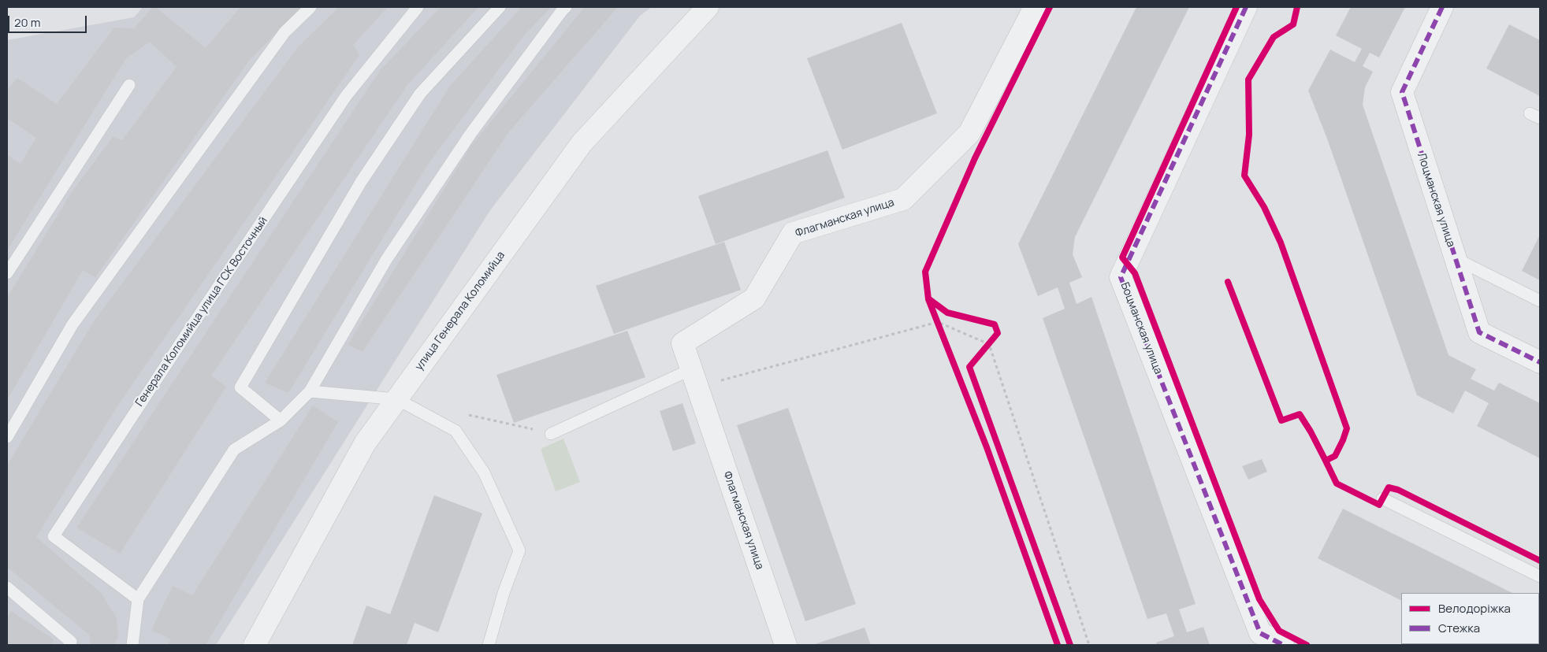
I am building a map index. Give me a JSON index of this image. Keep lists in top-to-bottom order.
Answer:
{
  "streets": {
    "street": [
      "Лоцманская улица",
      "Флагманская улица",
      "улица Генерала Коломийца",
      "Боцманская улица"
    ],
    "lane": ["Генерала Коломийца улица ГСК Восточный"]
  },
  "legend": ["Велодоріжка", "Стежка"],
  "scale_bar": "20 m"
}
